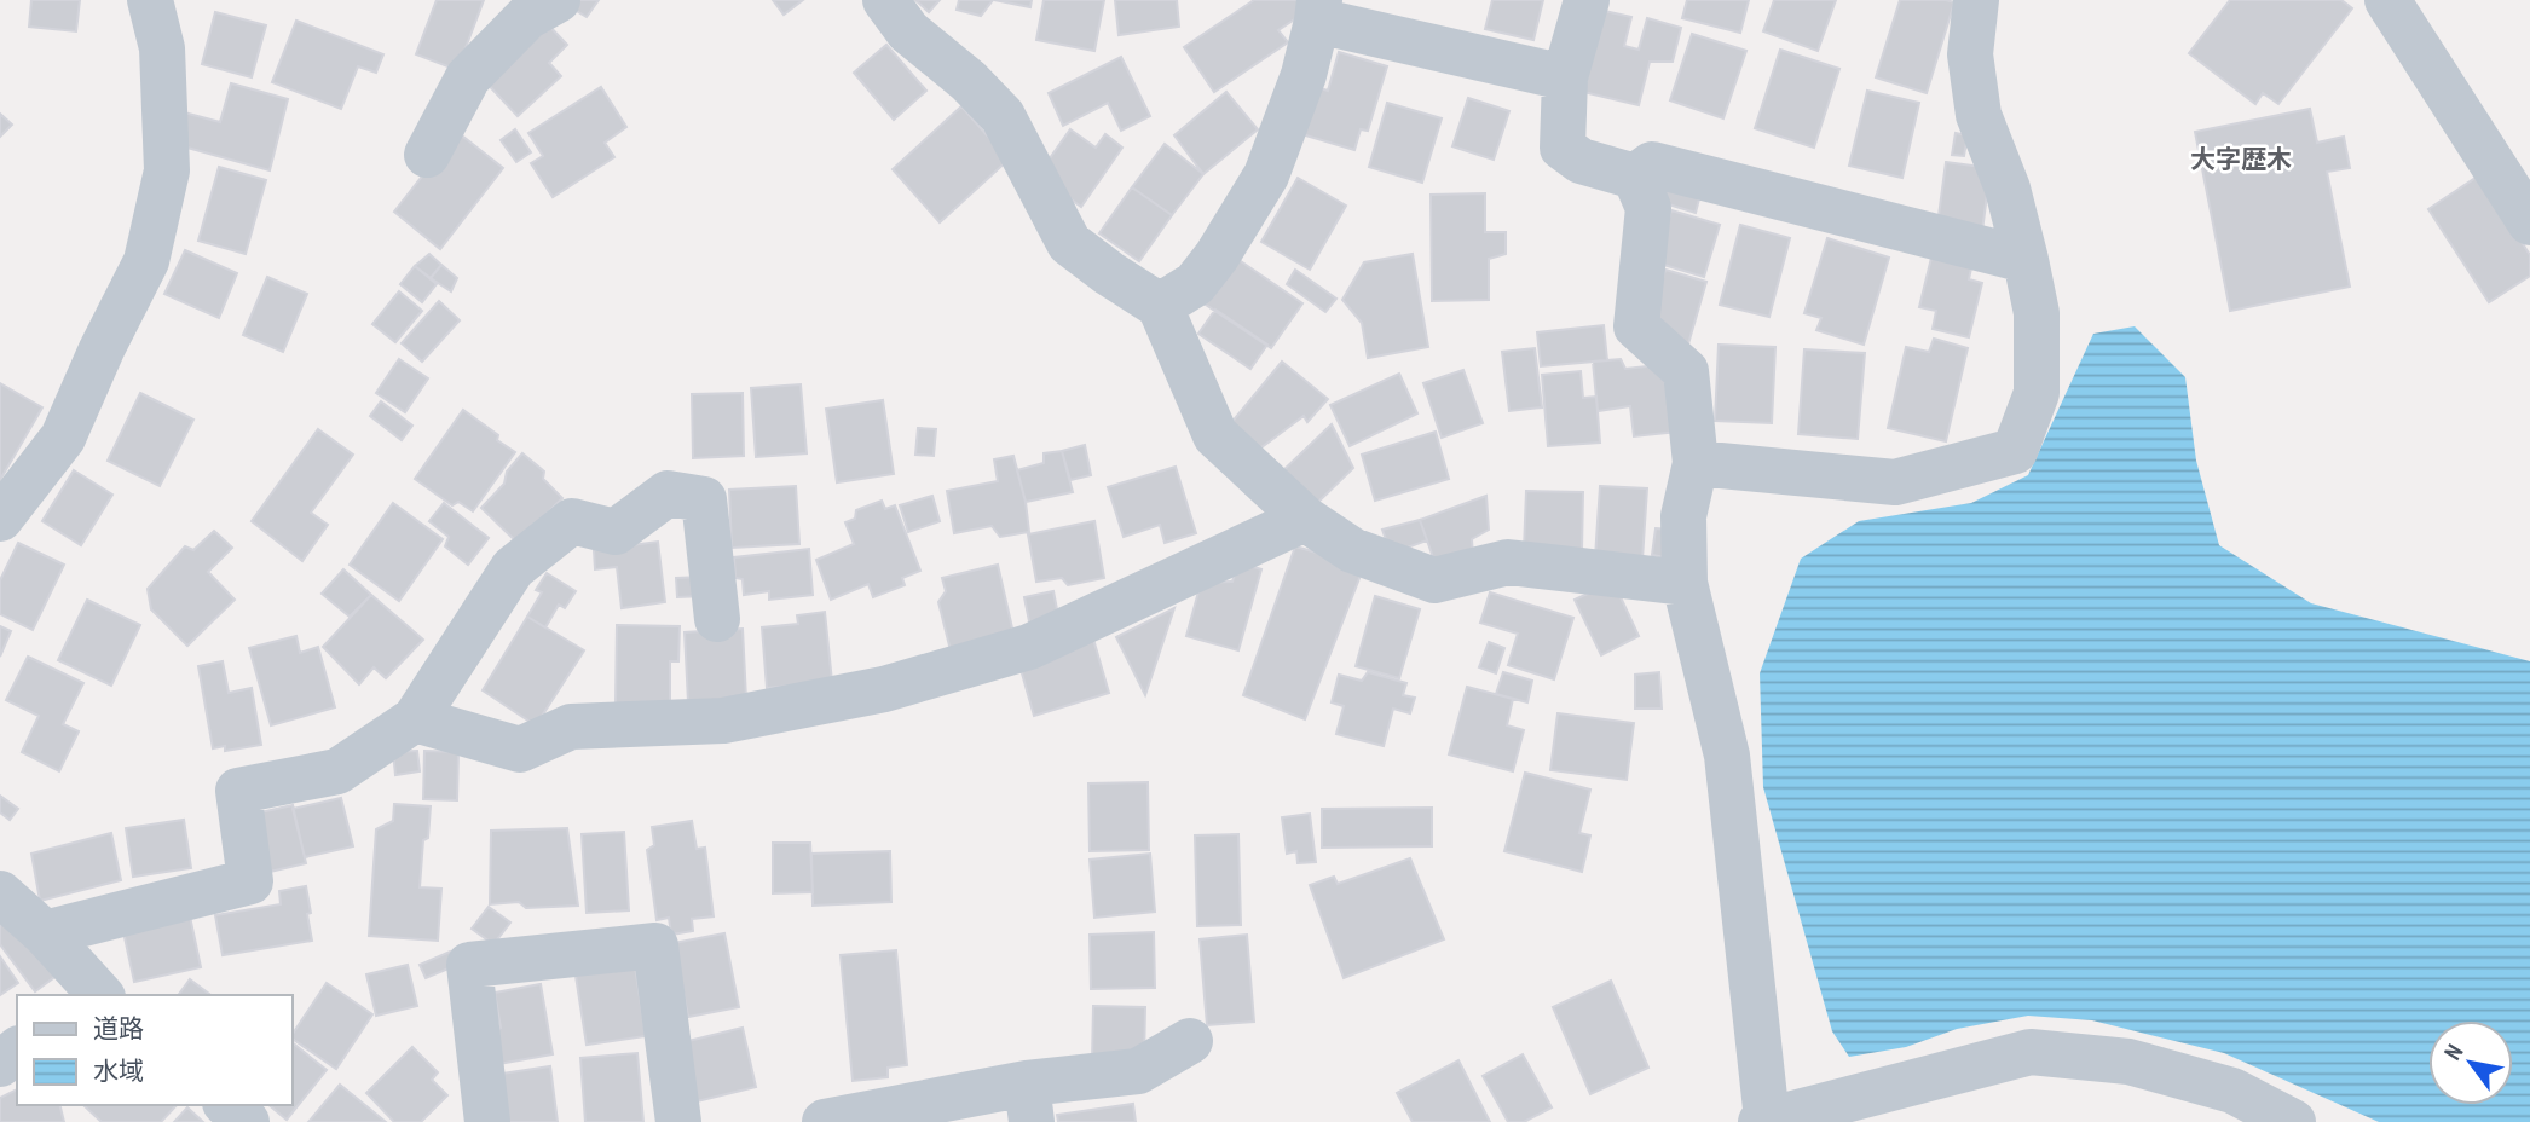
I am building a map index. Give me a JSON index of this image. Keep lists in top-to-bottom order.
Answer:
{
  "districts": ["大字歴木"],
  "legend": ["道路", "水域"],
  "north": "top left"
}
